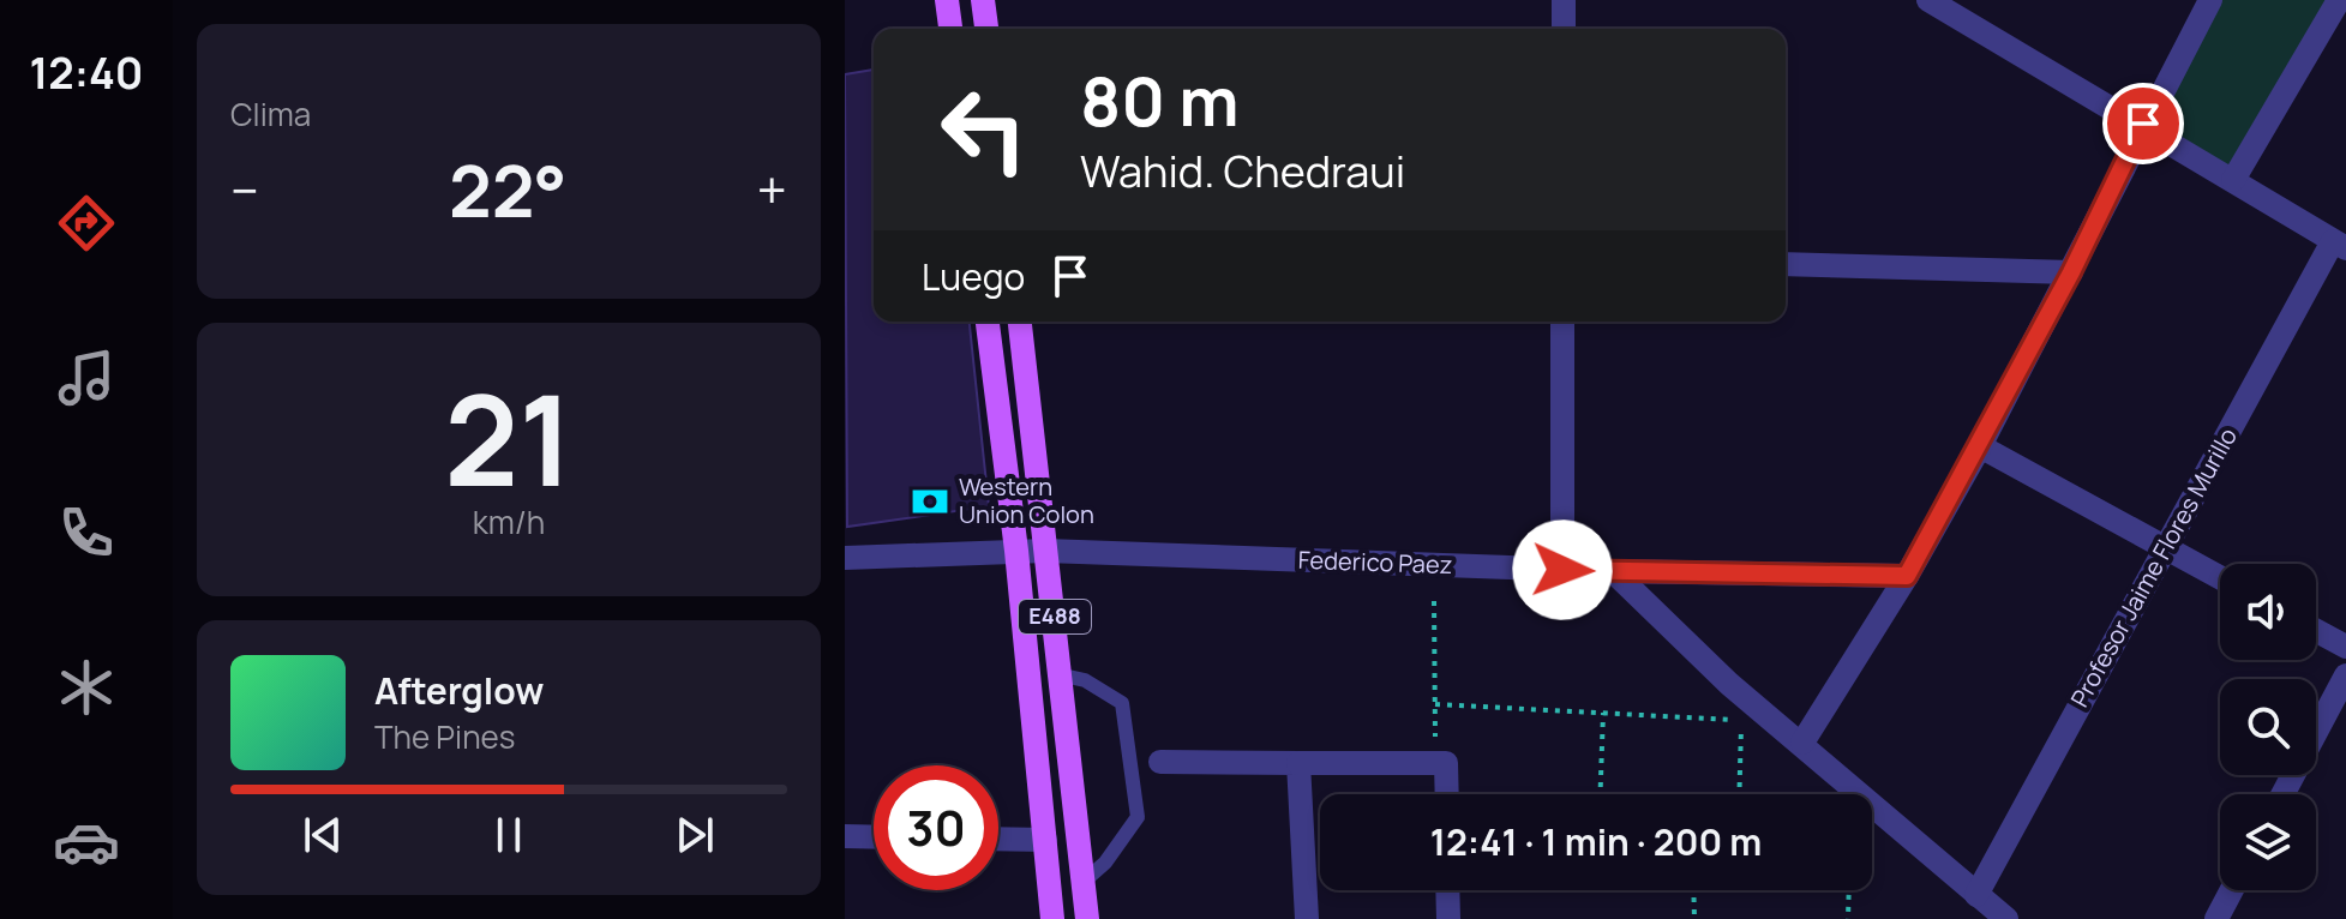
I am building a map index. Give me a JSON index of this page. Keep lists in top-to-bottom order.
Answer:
{
  "streets": {
    "main road": ["E488"],
    "street": ["Federico Paez", "Profesor Jaime Flores Murillo"]
  },
  "crossings": [
    ["Federico Paez", "E488"]
  ],
  "places": {
    "bank": ["Western Union Colon"]
  },
  "page": {
    "tabs": "12:40",
    "tile": [
      "Clima",
      ["21", "km/h"]
    ],
    "turn": ["80 m", "Wahid. Chedraui"],
    "heat": ["−", "22°", "+"],
    "then": "Luego",
    "song": ["Afterglow", "The Pines"],
    "limit": "30",
    "trip": "12:41 · 1 min · 200 m"
  }
}
